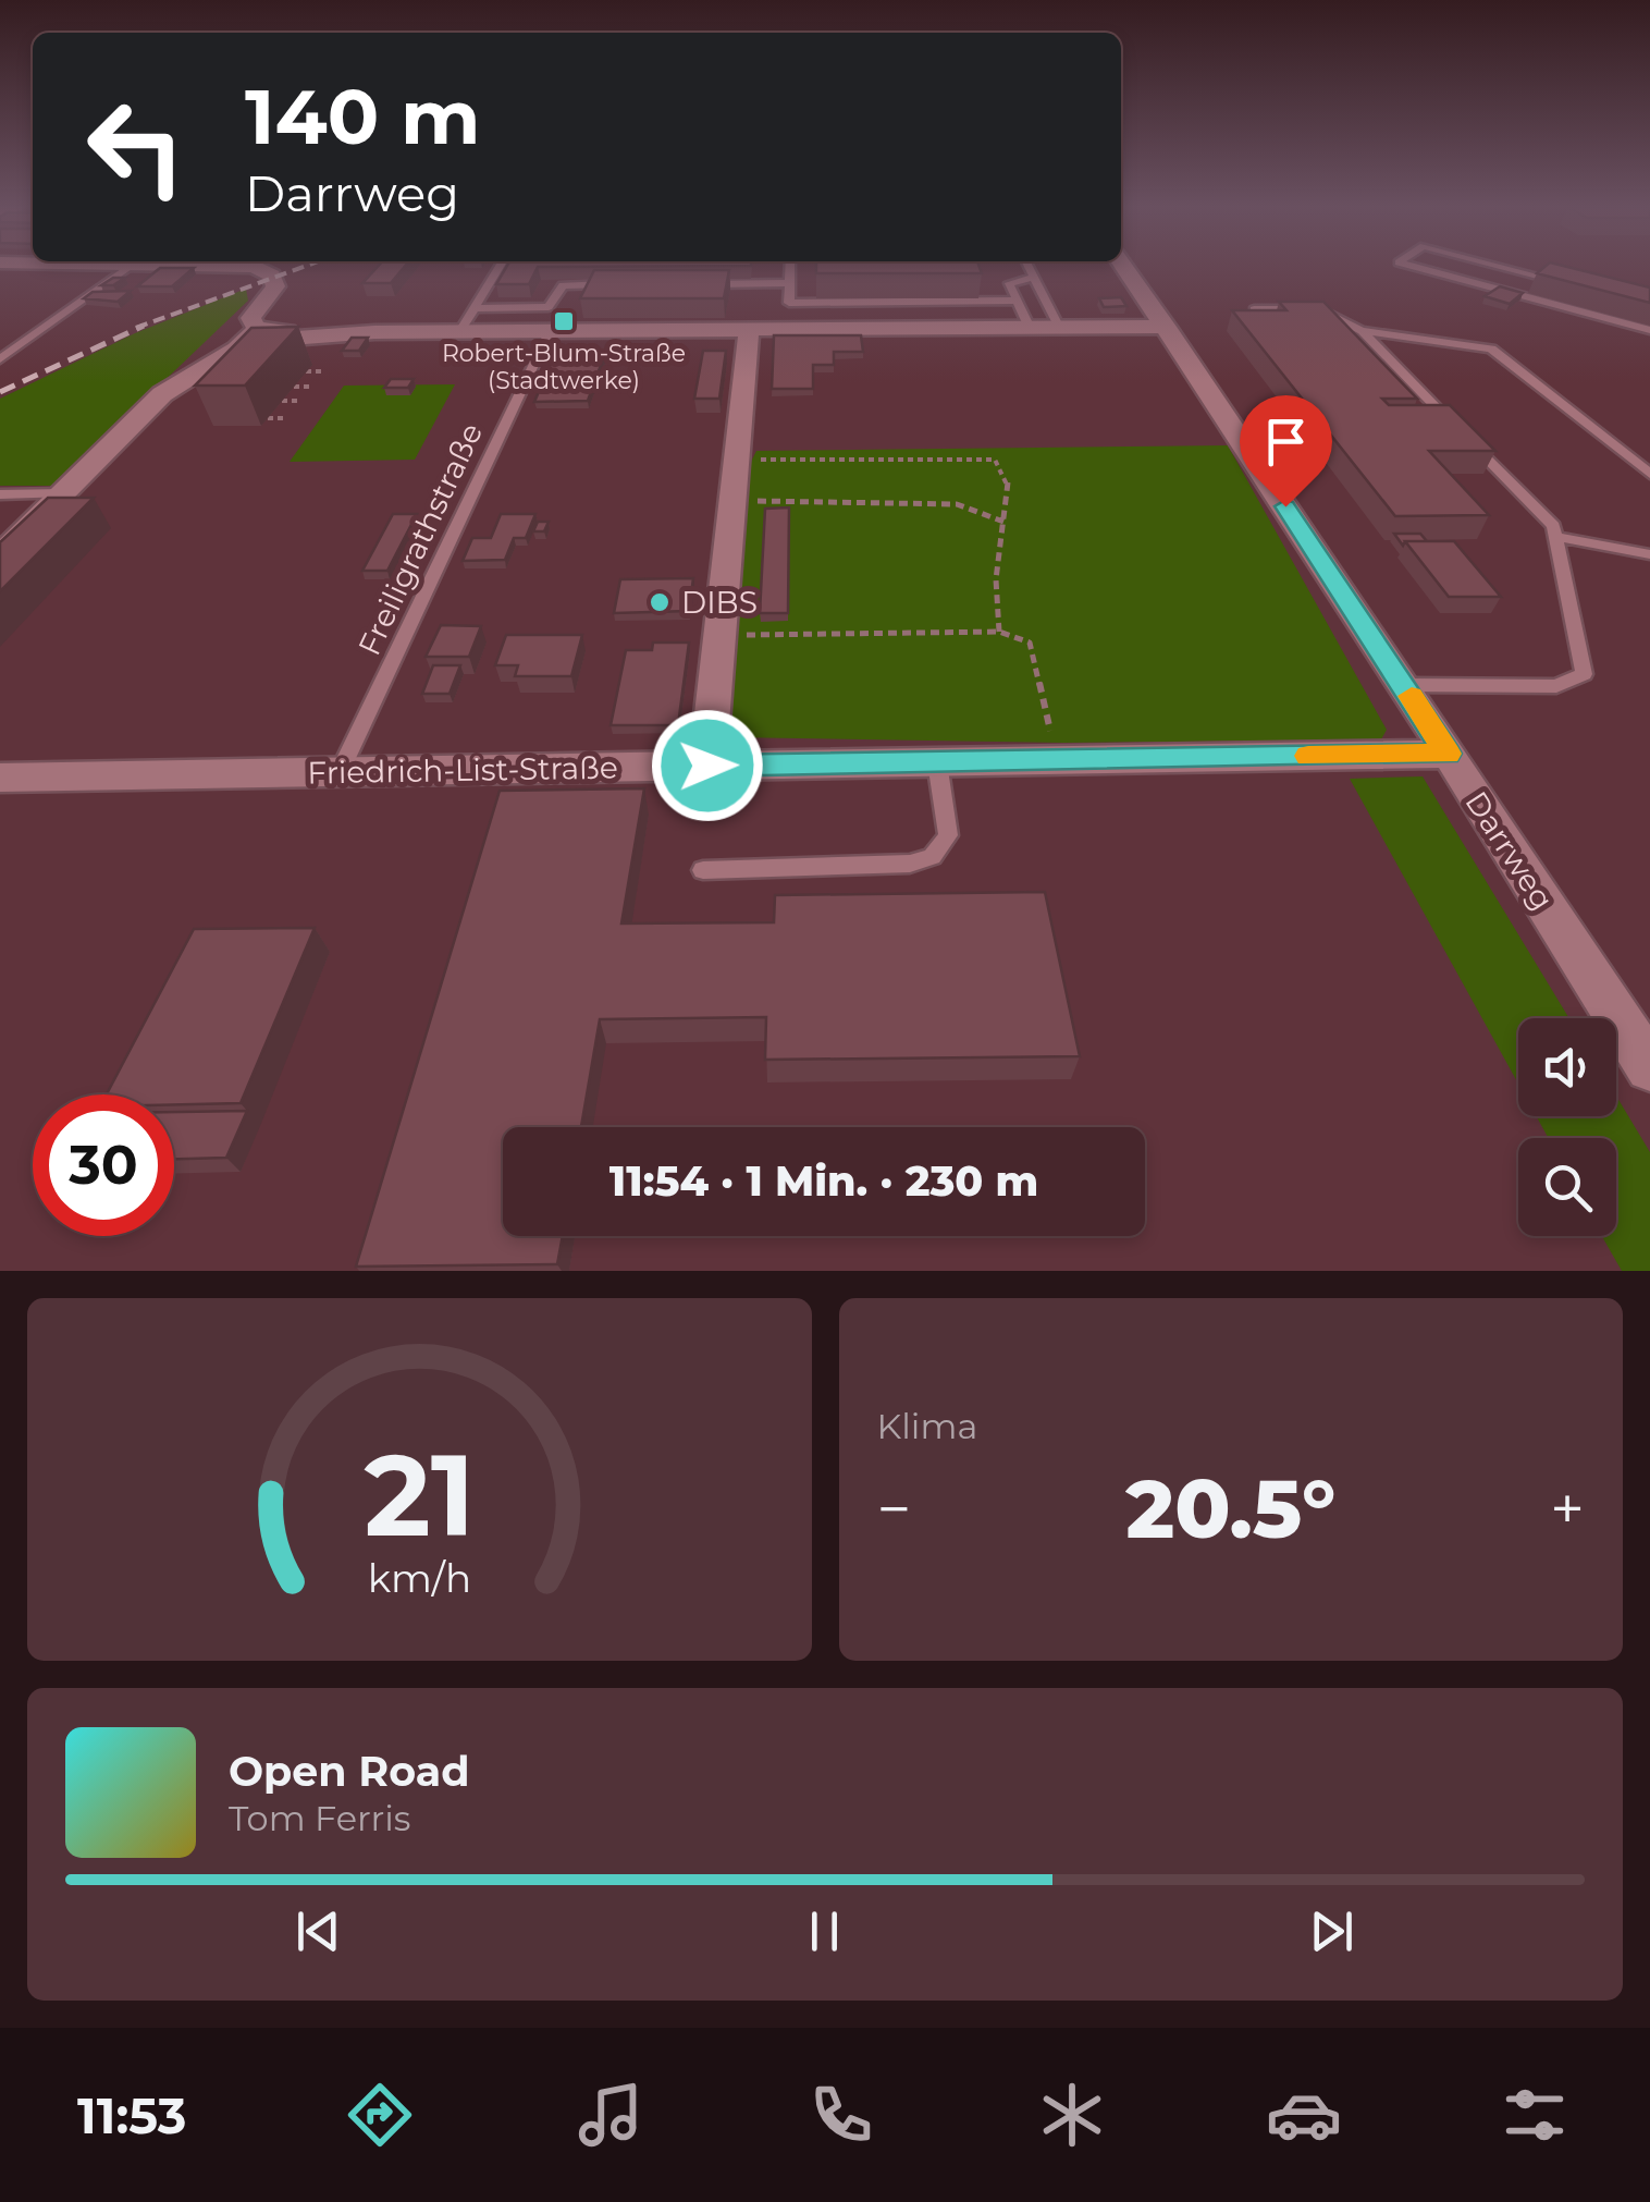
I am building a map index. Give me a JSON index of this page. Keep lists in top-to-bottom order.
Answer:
{
  "streets": {
    "street": ["Friedrich-List-Straße", "Darrweg"],
    "lane": ["Freiligrathstraße"]
  },
  "crossings": [
    ["Freiligrathstraße", "Friedrich-List-Straße"],
    ["Friedrich-List-Straße", "Darrweg"]
  ],
  "places": {
    "transit": ["Robert-Blum-Straße (Stadtwerke)"],
    "other": ["DIBS"]
  },
  "page": {
    "turn": ["140 m", "Darrweg"],
    "limit": "30",
    "trip": "11:54 · 1 Min. · 230 m",
    "tile": "Klima",
    "heat": ["−", "20.5°", "+"],
    "song": ["Open Road", "Tom Ferris"],
    "tabs": "11:53",
    "gauge": ["21", "km/h"]
  }
}
